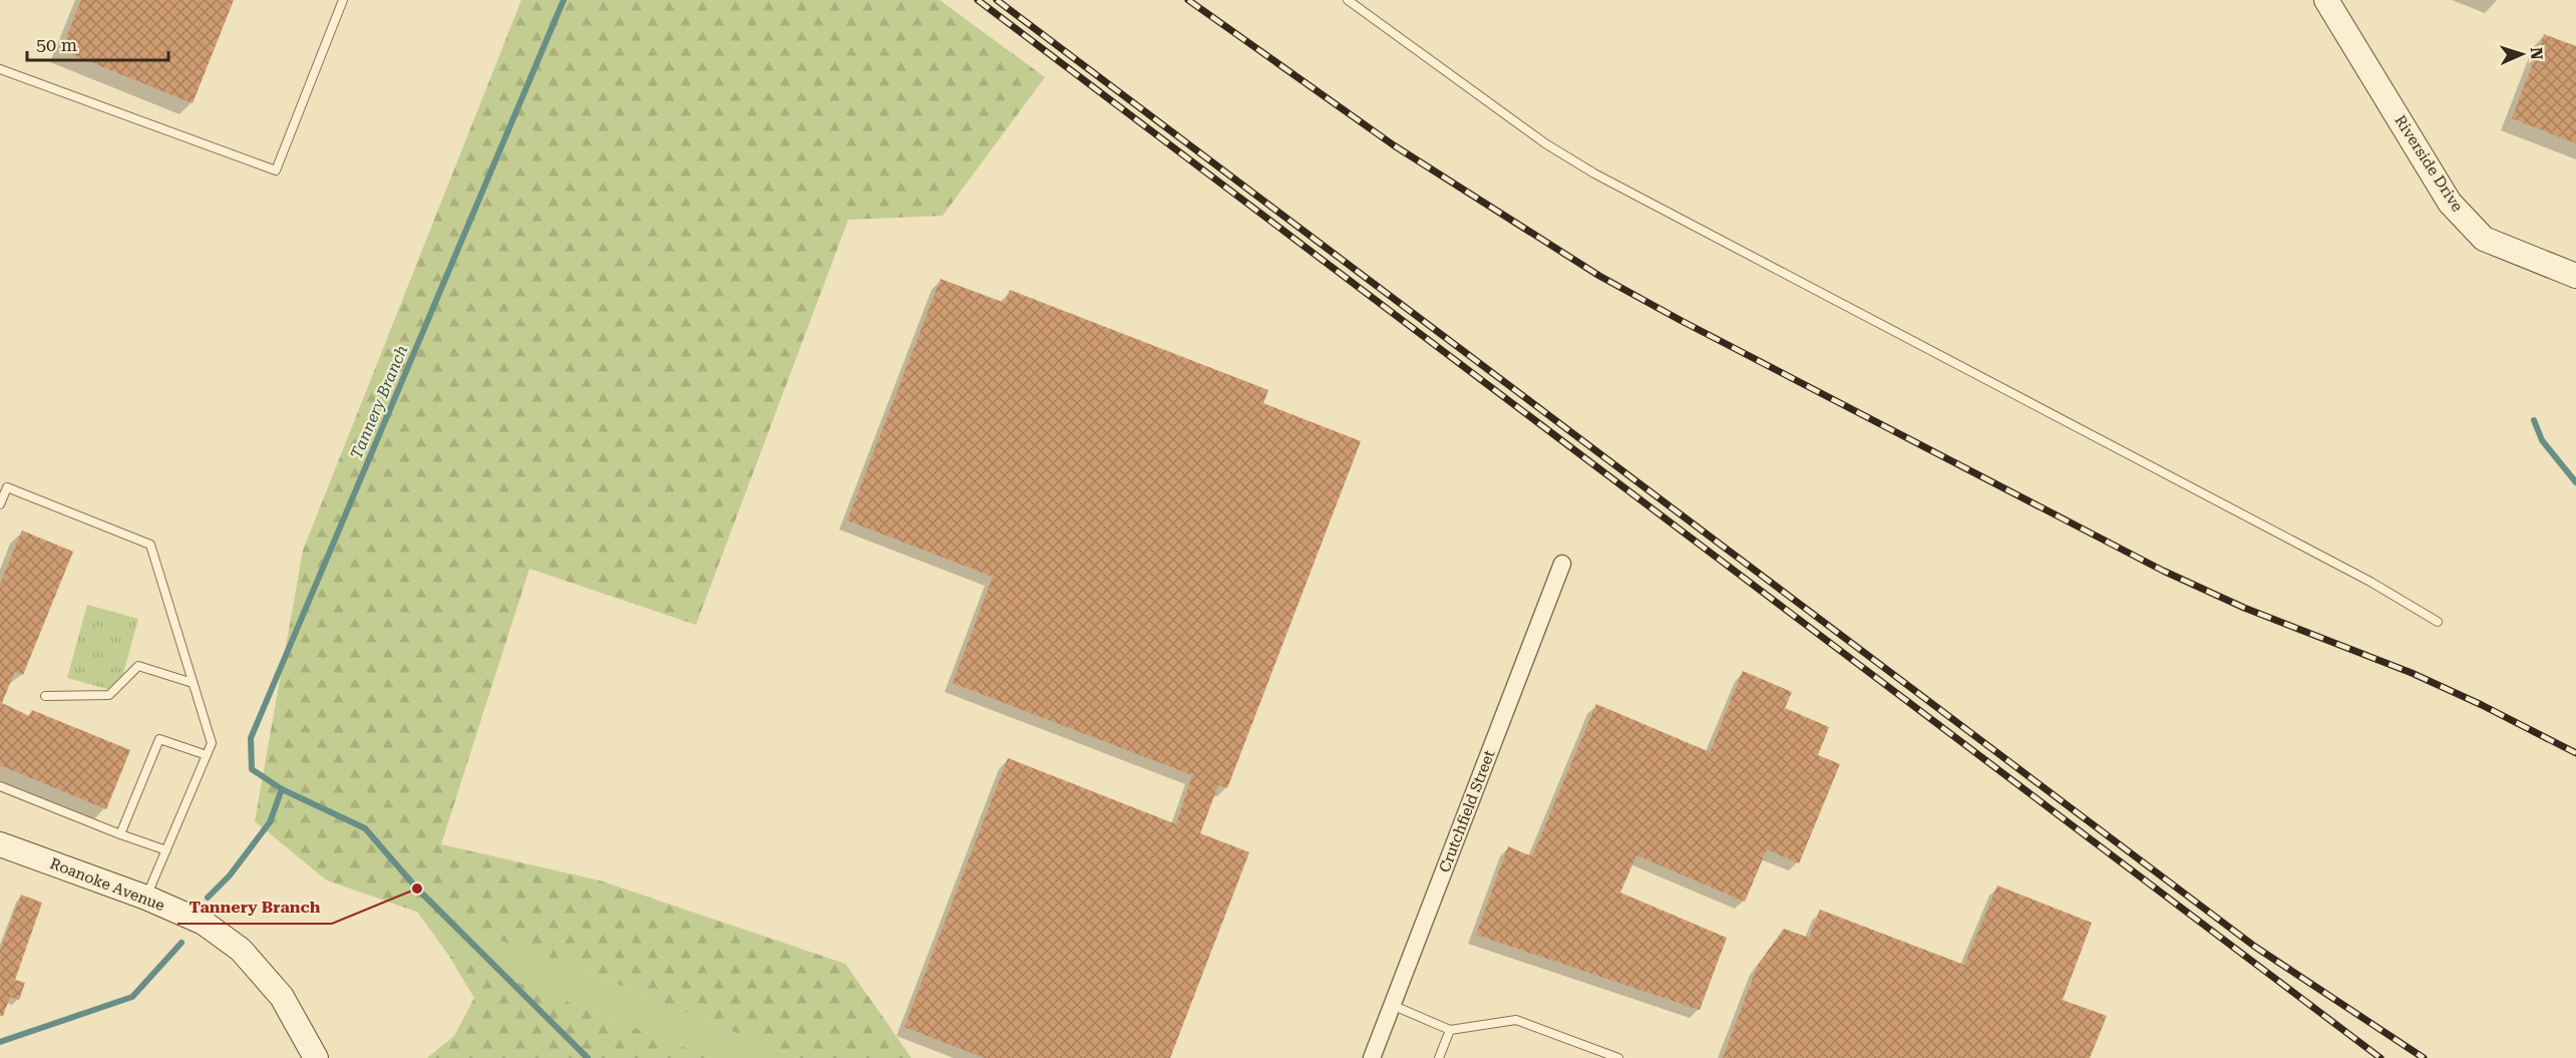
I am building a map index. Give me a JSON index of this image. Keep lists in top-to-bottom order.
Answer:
{
  "streets": {
    "street": ["Riverside Drive", "Crutchfield Street", "Roanoke Avenue"]
  },
  "water": ["Tannery Branch"],
  "places": ["Tannery Branch"],
  "scale_bar": "50 m",
  "north": "right"
}
